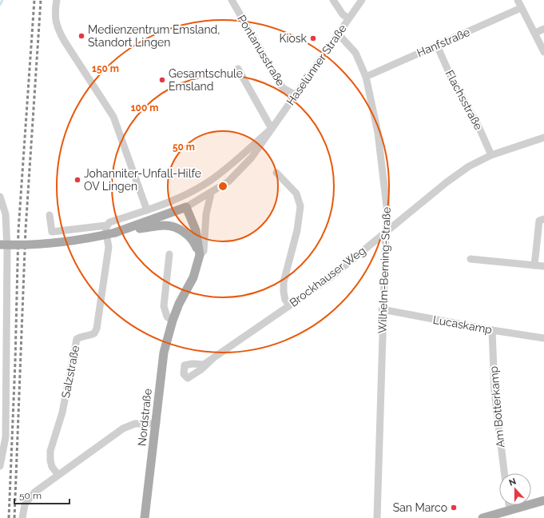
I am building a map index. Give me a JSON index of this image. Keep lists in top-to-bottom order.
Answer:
{
  "streets": {
    "main road": ["Nordstraße"],
    "street": [
      "Hanfstraße",
      "Pontanusstraße",
      "Haselünner Straße",
      "Flachsstraße",
      "Wilhelm-Berning-Straße",
      "Brockhauser Weg",
      "Lucaskamp",
      "Salzstraße",
      "Am Botterkamp"
    ]
  },
  "crossings": [
    ["Hanfstraße", "Flachsstraße"],
    ["Hanfstraße", "Wilhelm-Berning-Straße"],
    ["Pontanusstraße", "Haselünner Straße"],
    ["Haselünner Straße", "Wilhelm-Berning-Straße"],
    ["Haselünner Straße", "Salzstraße"],
    ["Haselünner Straße", "Nordstraße"],
    ["Flachsstraße", "Brockhauser Weg"],
    ["Wilhelm-Berning-Straße", "Brockhauser Weg"],
    ["Wilhelm-Berning-Straße", "Lucaskamp"],
    ["Lucaskamp", "Am Botterkamp"]
  ],
  "places": [
    "Medienzentrum Emsland, Standort Lingen",
    "Kiosk",
    "Gesamtschule Emsland",
    "Johanniter-Unfall-Hilfe OV Lingen",
    "San Marco"
  ],
  "scale_bar": "50 m",
  "north": "top",
  "rings": ["150 m", "100 m", "50 m"]
}
